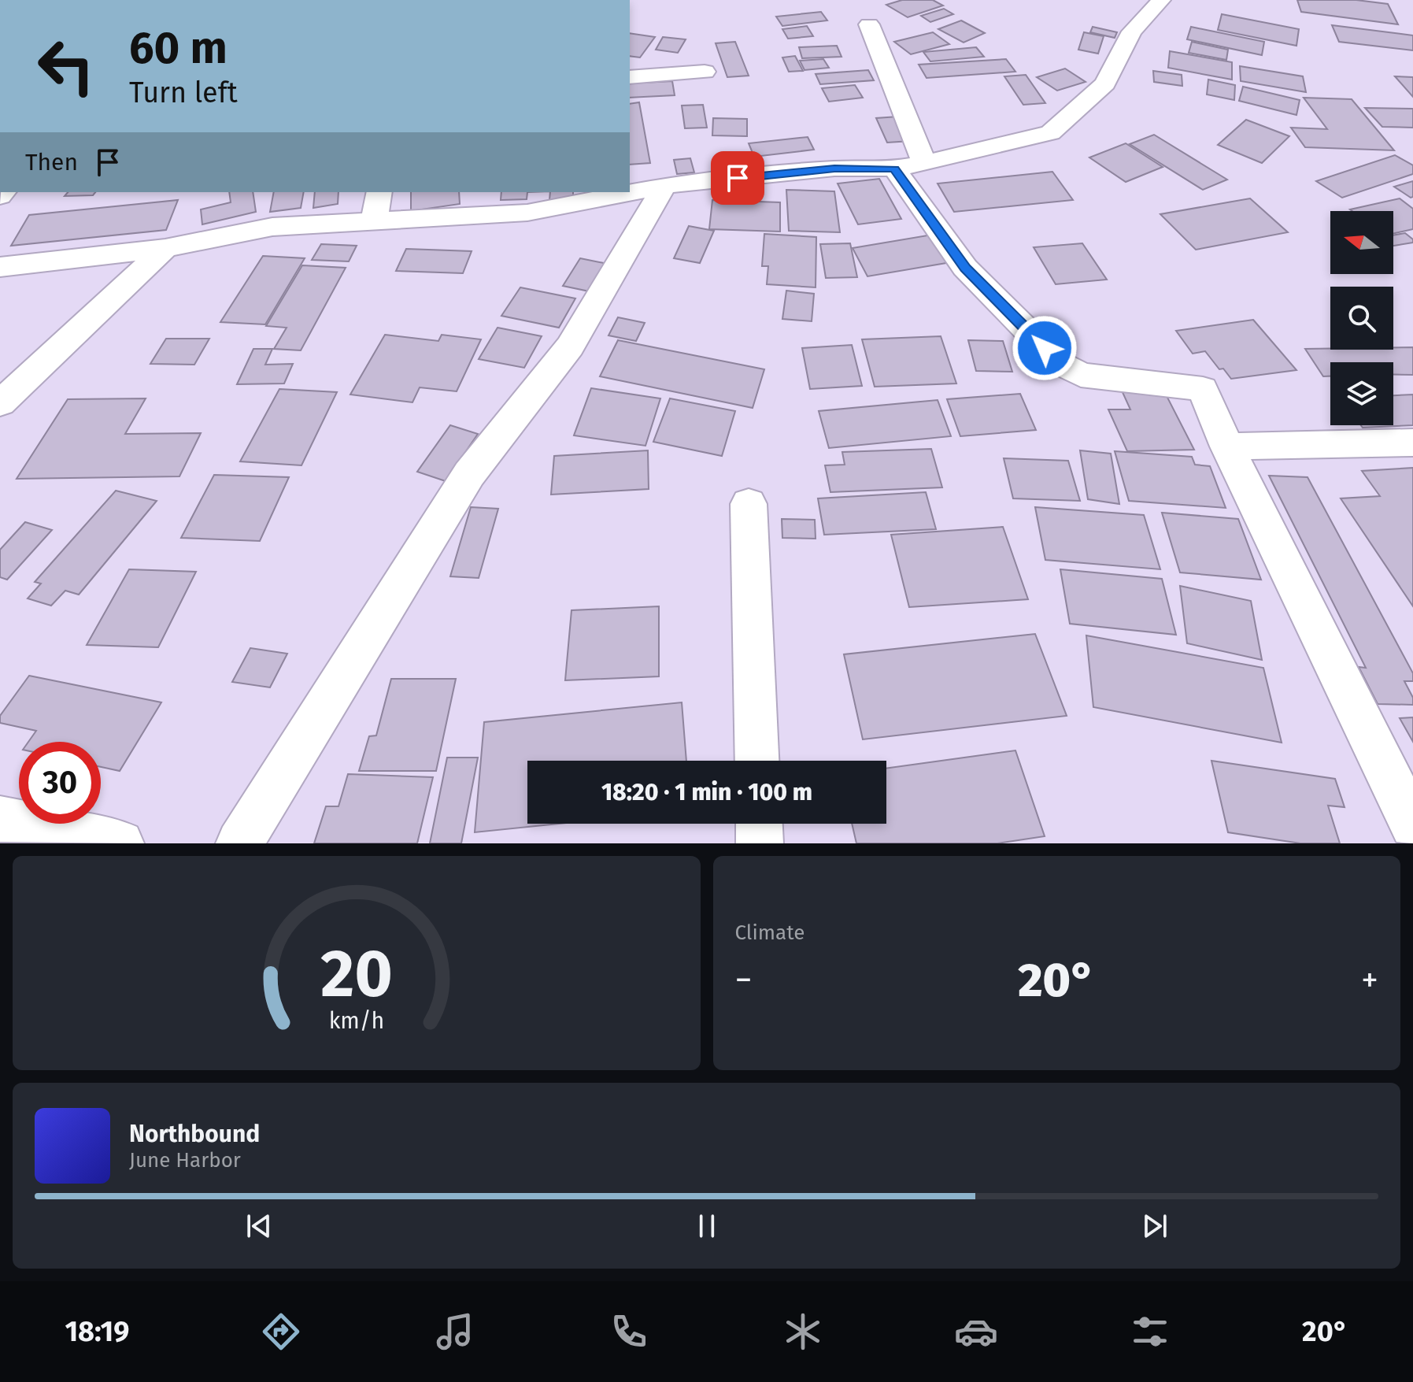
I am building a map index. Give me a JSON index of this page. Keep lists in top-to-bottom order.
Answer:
{
  "north": "left",
  "page": {
    "turn": ["60 m", "Turn left"],
    "then": "Then",
    "limit": "30",
    "trip": "18:20 · 1 min · 100 m",
    "tile": "Climate",
    "heat": ["−", "20°", "+"],
    "song": ["Northbound", "June Harbor"],
    "tabs": ["18:19", "20°"],
    "gauge": ["20", "km/h"]
  }
}
